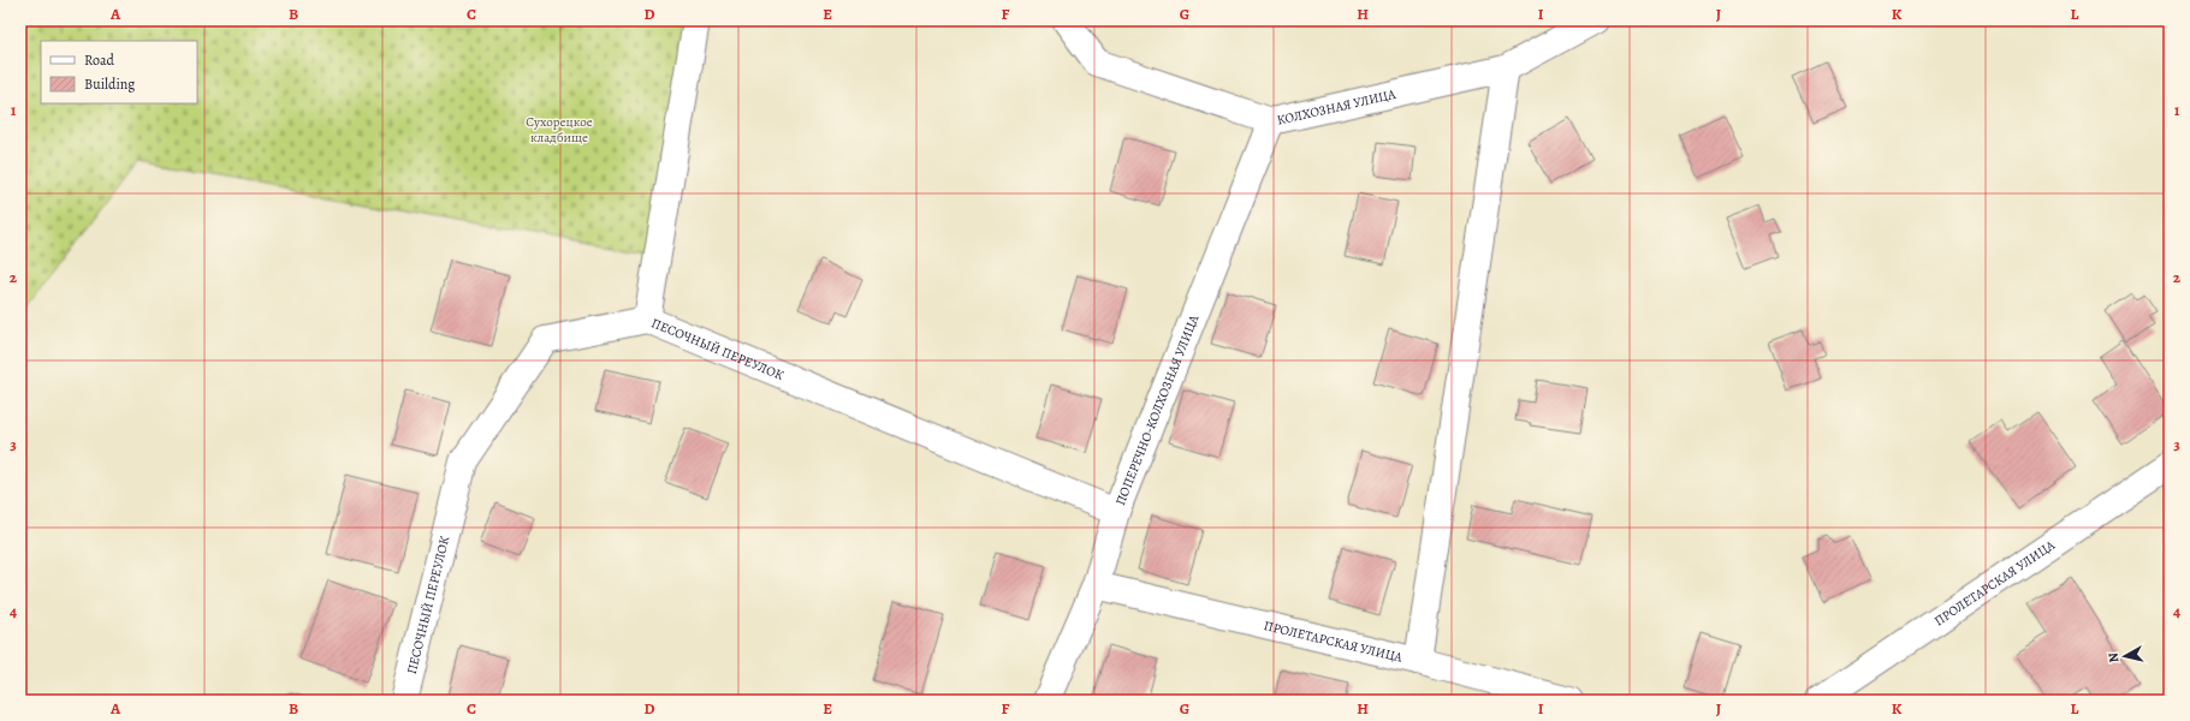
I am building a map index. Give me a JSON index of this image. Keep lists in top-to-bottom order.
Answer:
{
  "streets": {
    "street": [
      "КОЛХОЗНАЯ УЛИЦА",
      "ПЕСОЧНЫЙ ПЕРЕУЛОК",
      "ПОПЕРЕЧНО-КОЛХОЗНАЯ УЛИЦА",
      "ПРОЛЕТАРСКАЯ УЛИЦА"
    ]
  },
  "crossings": [
    ["КОЛХОЗНАЯ УЛИЦА", "ПОПЕРЕЧНО-КОЛХОЗНАЯ УЛИЦА"],
    ["ПЕСОЧНЫЙ ПЕРЕУЛОК", "ПОПЕРЕЧНО-КОЛХОЗНАЯ УЛИЦА"],
    ["ПОПЕРЕЧНО-КОЛХОЗНАЯ УЛИЦА", "ПРОЛЕТАРСКАЯ УЛИЦА"]
  ],
  "parks": ["Сухорецкое кладбище"],
  "legend": ["Road", "Building"],
  "north": "left",
  "grid": {
    "columns": [
      "A",
      "B",
      "C",
      "D",
      "E",
      "F",
      "G",
      "H",
      "I",
      "J",
      "K",
      "L"
    ],
    "rows": [
      "1",
      "2",
      "3",
      "4"
    ]
  }
}
